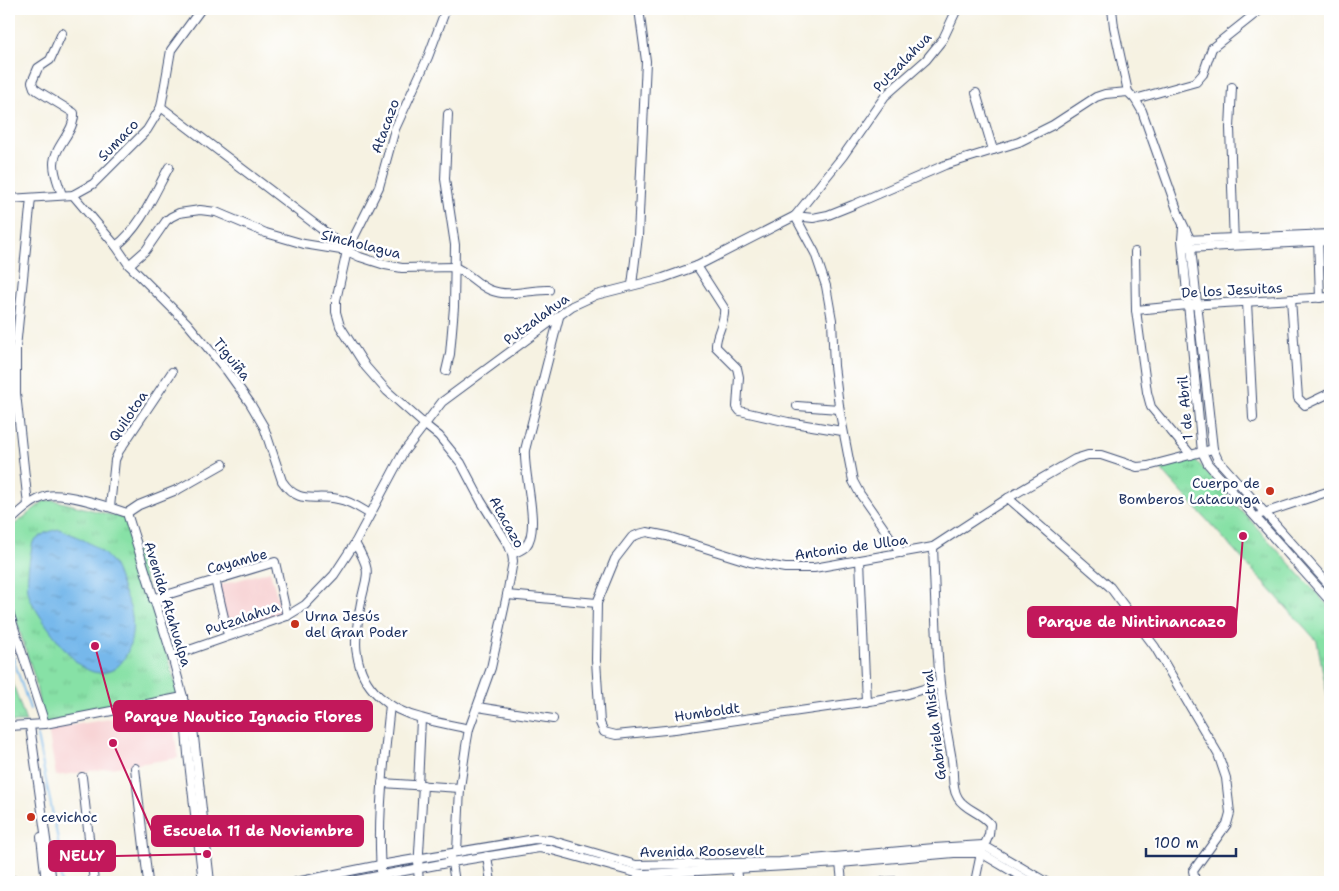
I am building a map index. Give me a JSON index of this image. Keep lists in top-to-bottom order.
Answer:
{
  "streets": {
    "street": [
      "Putzalahua",
      "Atacazo",
      "Sumaco",
      "Sincholagua",
      "De los Jesuitas",
      "Tiguiña",
      "1 de Abril",
      "Quilotoa",
      "Antonio de Ulloa",
      "Cayambe",
      "Avenida Atahualpa",
      "Humboldt",
      "Gabriela Mistral",
      "Avenida Roosevelt"
    ]
  },
  "crossings": [
    ["Putzalahua", "Atacazo"],
    ["Putzalahua", "Tiguiña"],
    ["Putzalahua", "Cayambe"],
    ["Putzalahua", "Avenida Atahualpa"],
    ["Atacazo", "Sincholagua"],
    ["Atacazo", "Avenida Roosevelt"],
    ["Sumaco", "Tiguiña"],
    ["Sincholagua", "Tiguiña"],
    ["De los Jesuitas", "1 de Abril"],
    ["1 de Abril", "Antonio de Ulloa"],
    ["Antonio de Ulloa", "Humboldt"],
    ["Antonio de Ulloa", "Gabriela Mistral"],
    ["Cayambe", "Avenida Atahualpa"],
    ["Humboldt", "Gabriela Mistral"],
    ["Gabriela Mistral", "Avenida Roosevelt"]
  ],
  "places": [
    "Cuerpo de Bomberos Latacunga",
    "Parque de Nintinancazo",
    "Urna Jesús del Gran Poder",
    "Parque Nautico Ignacio Flores",
    "Escuela 11 de Noviembre",
    "cevichoc",
    "NELLY"
  ],
  "scale_bar": "100 m"
}
